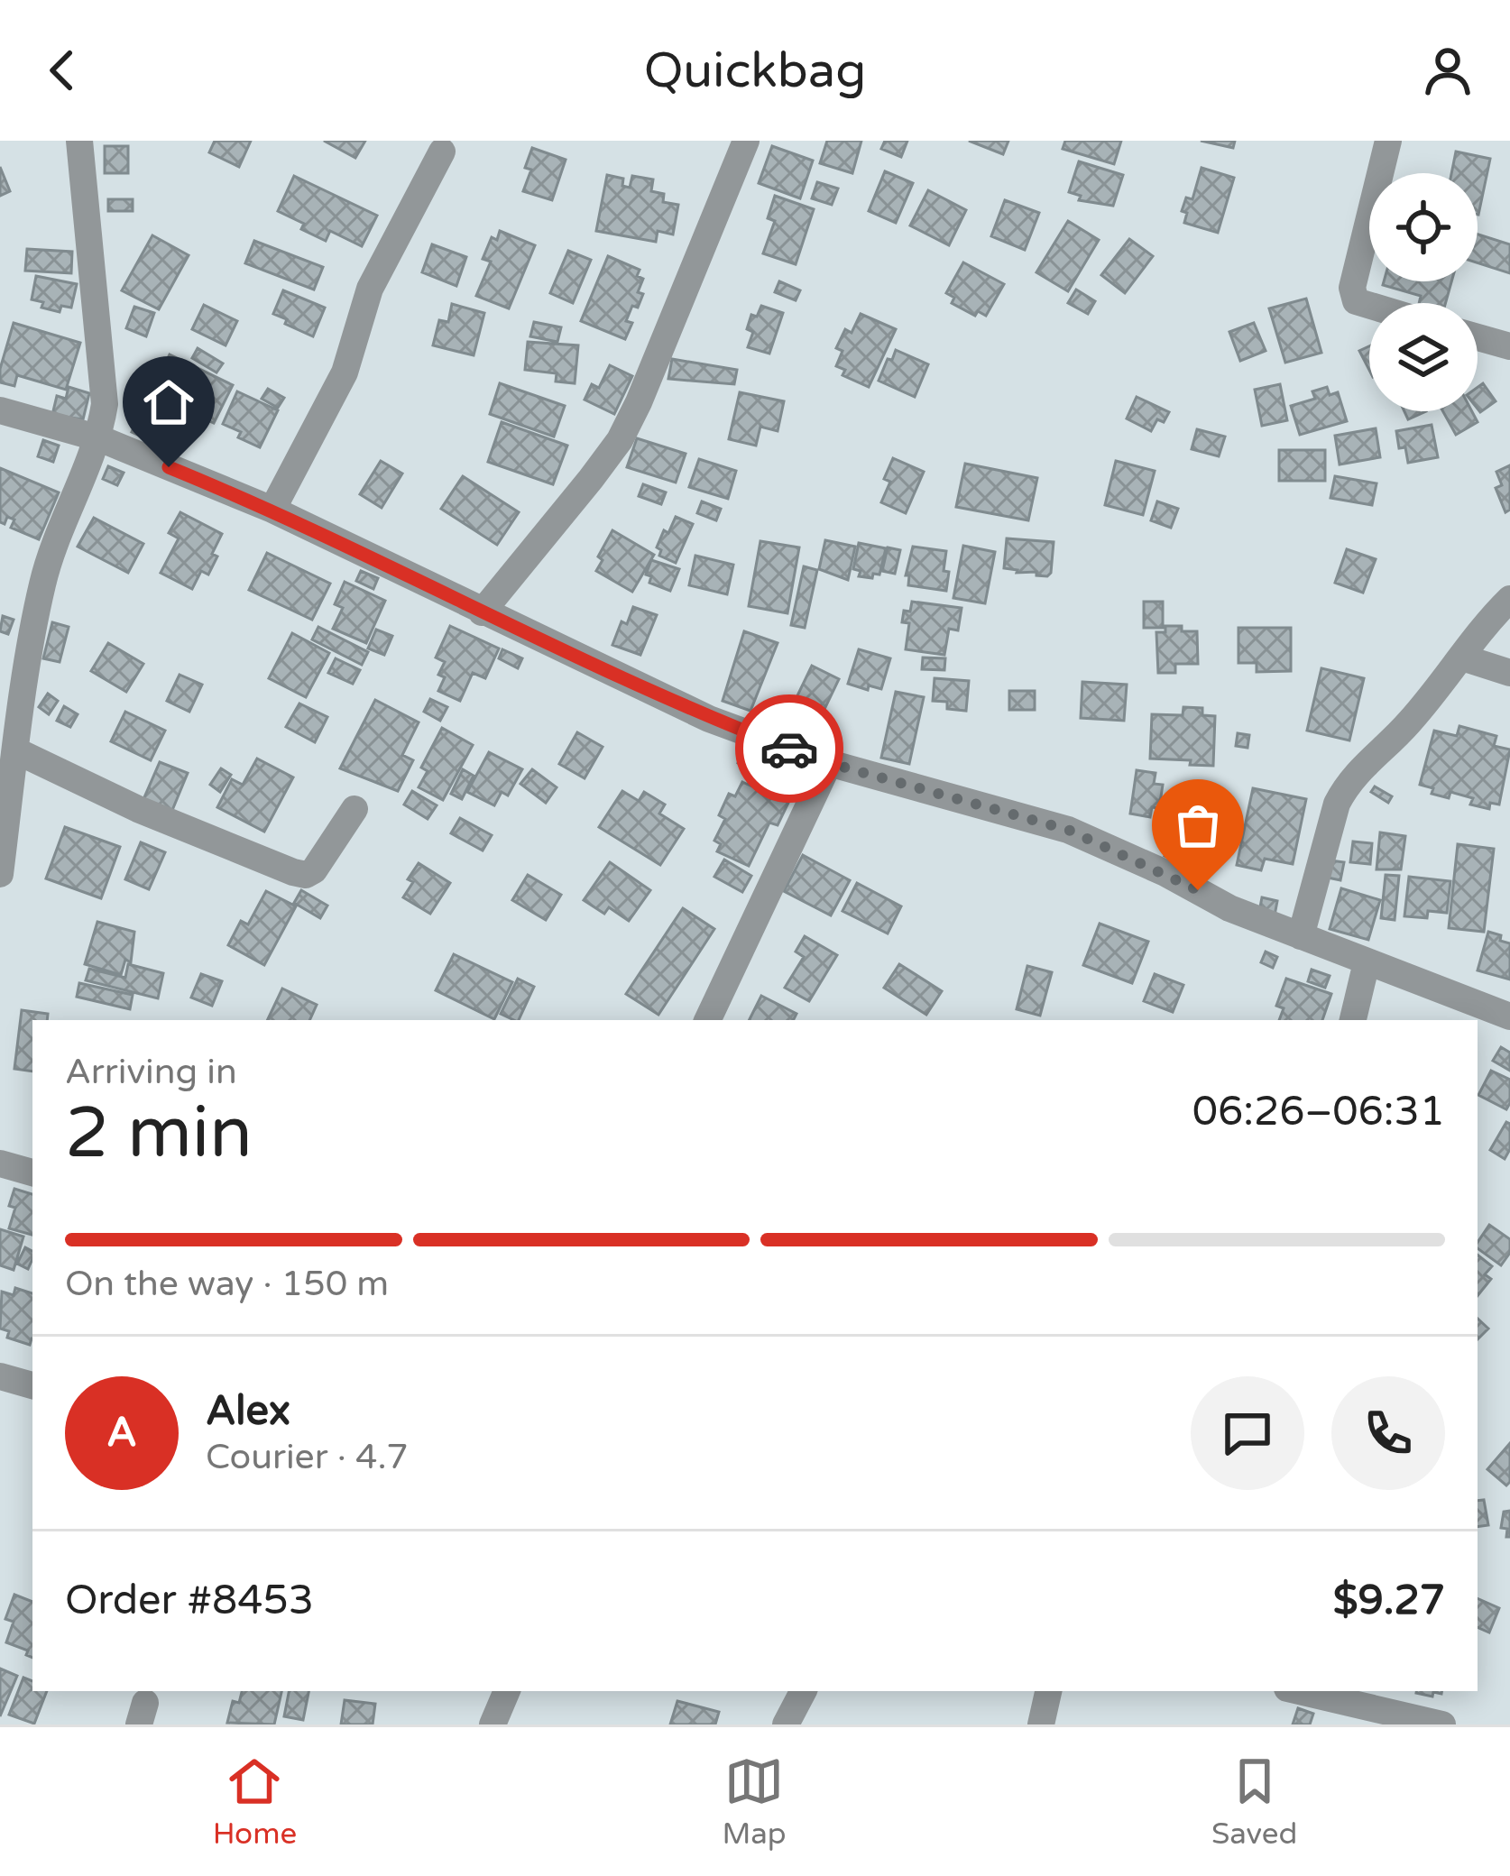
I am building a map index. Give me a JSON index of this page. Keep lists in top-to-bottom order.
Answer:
{
  "page": {
    "header": "Quickbag",
    "heading": ["2 min", "Arriving in", "06:26–06:31"],
    "panel": [
      "Alex",
      "Courier · 4.7",
      "Order #8453",
      "$9.27"
    ],
    "bar": "On the way · 150 m",
    "round": "A",
    "tabs": ["Home", "Map", "Saved"]
  }
}
